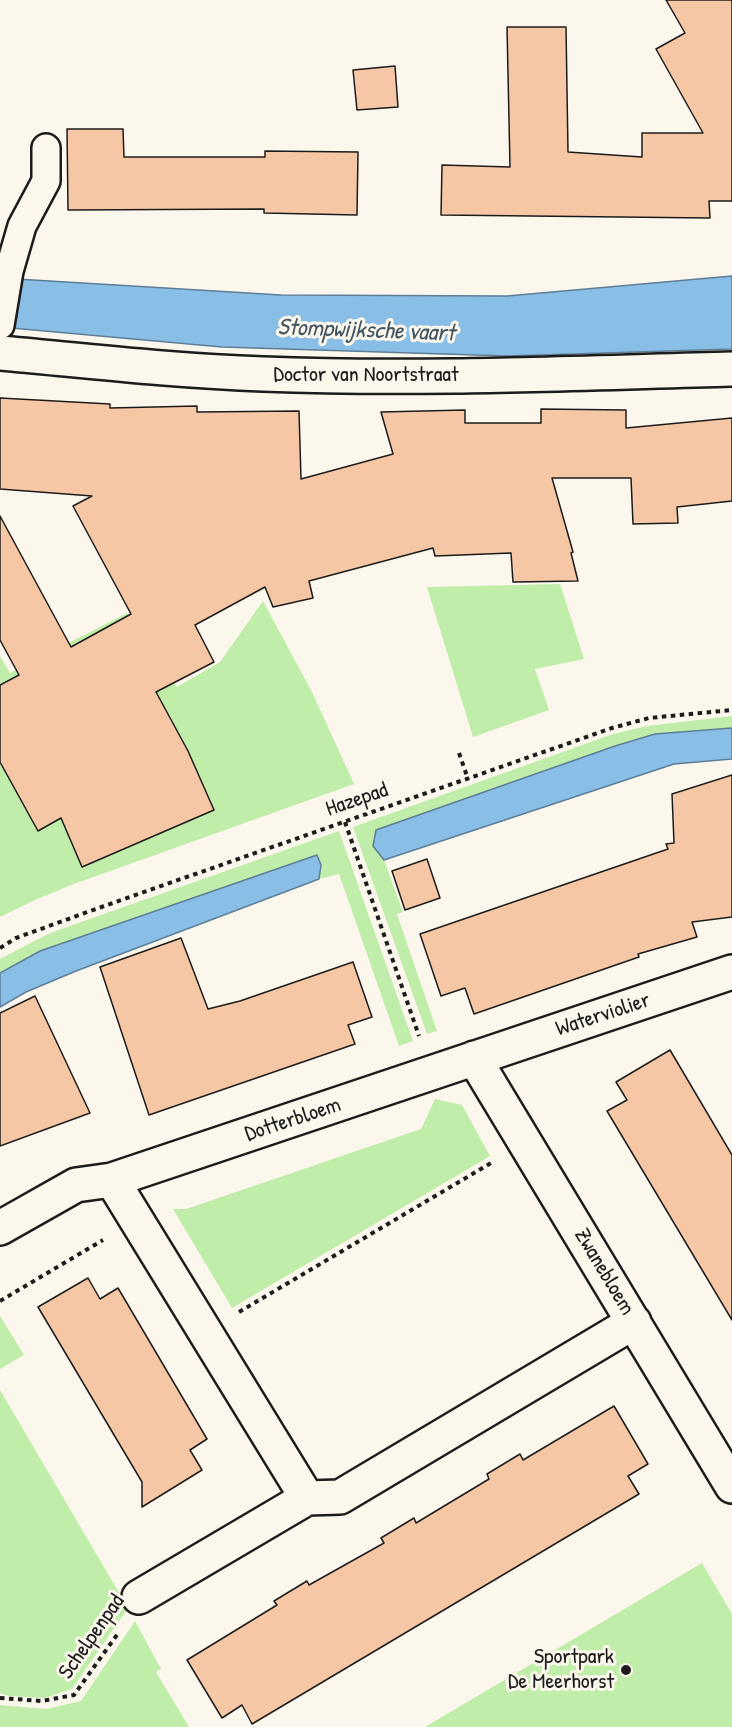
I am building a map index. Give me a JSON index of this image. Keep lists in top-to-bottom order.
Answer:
{
  "streets": {
    "street": [
      "Doctor van Noortstraat",
      "Waterviolier",
      "Dotterbloem",
      "Zwanebloem"
    ],
    "path": ["Hazepad", "Schelpenpad"]
  },
  "crossings": [
    ["Waterviolier", "Dotterbloem"],
    ["Waterviolier", "Zwanebloem"],
    ["Dotterbloem", "Zwanebloem"]
  ],
  "water": ["Stompwijksche vaart"],
  "places": ["Sportpark De Meerhorst"]
}
